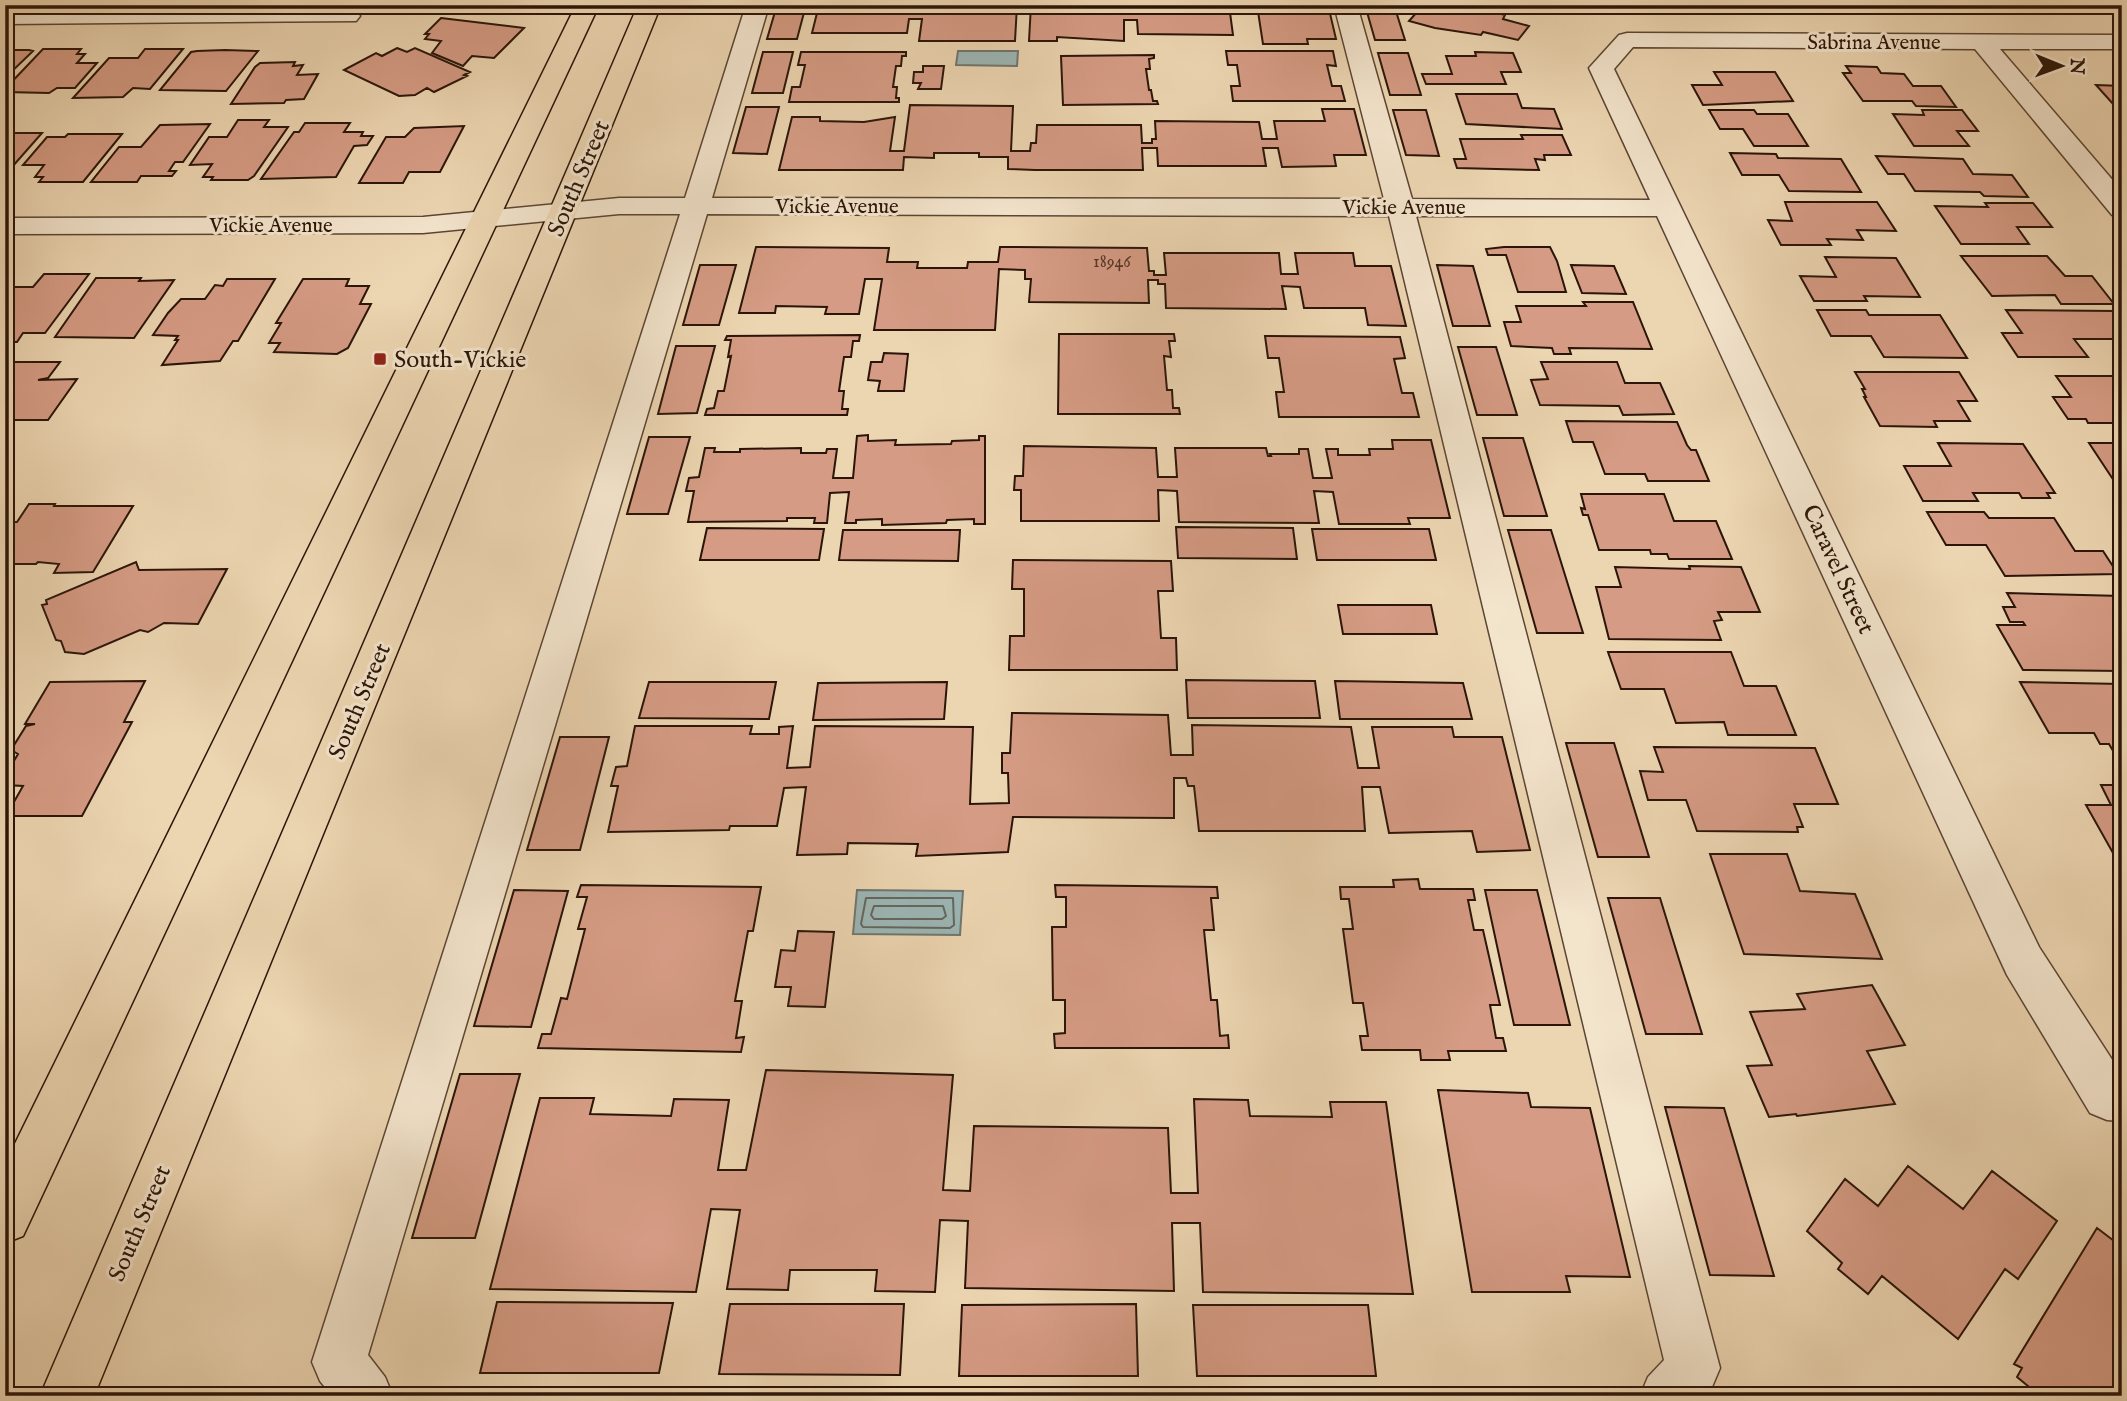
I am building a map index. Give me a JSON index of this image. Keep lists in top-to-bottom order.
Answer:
{
  "streets": {
    "main road": ["South Street"],
    "street": ["Sabrina Avenue", "Vickie Avenue", "Caravel Street"]
  },
  "crossings": [
    ["Sabrina Avenue", "Caravel Street"],
    ["South Street", "Vickie Avenue"],
    ["Vickie Avenue", "Caravel Street"]
  ],
  "places": {
    "transit": ["South-Vickie"]
  },
  "house_numbers": ["18946"],
  "north": "right"
}
